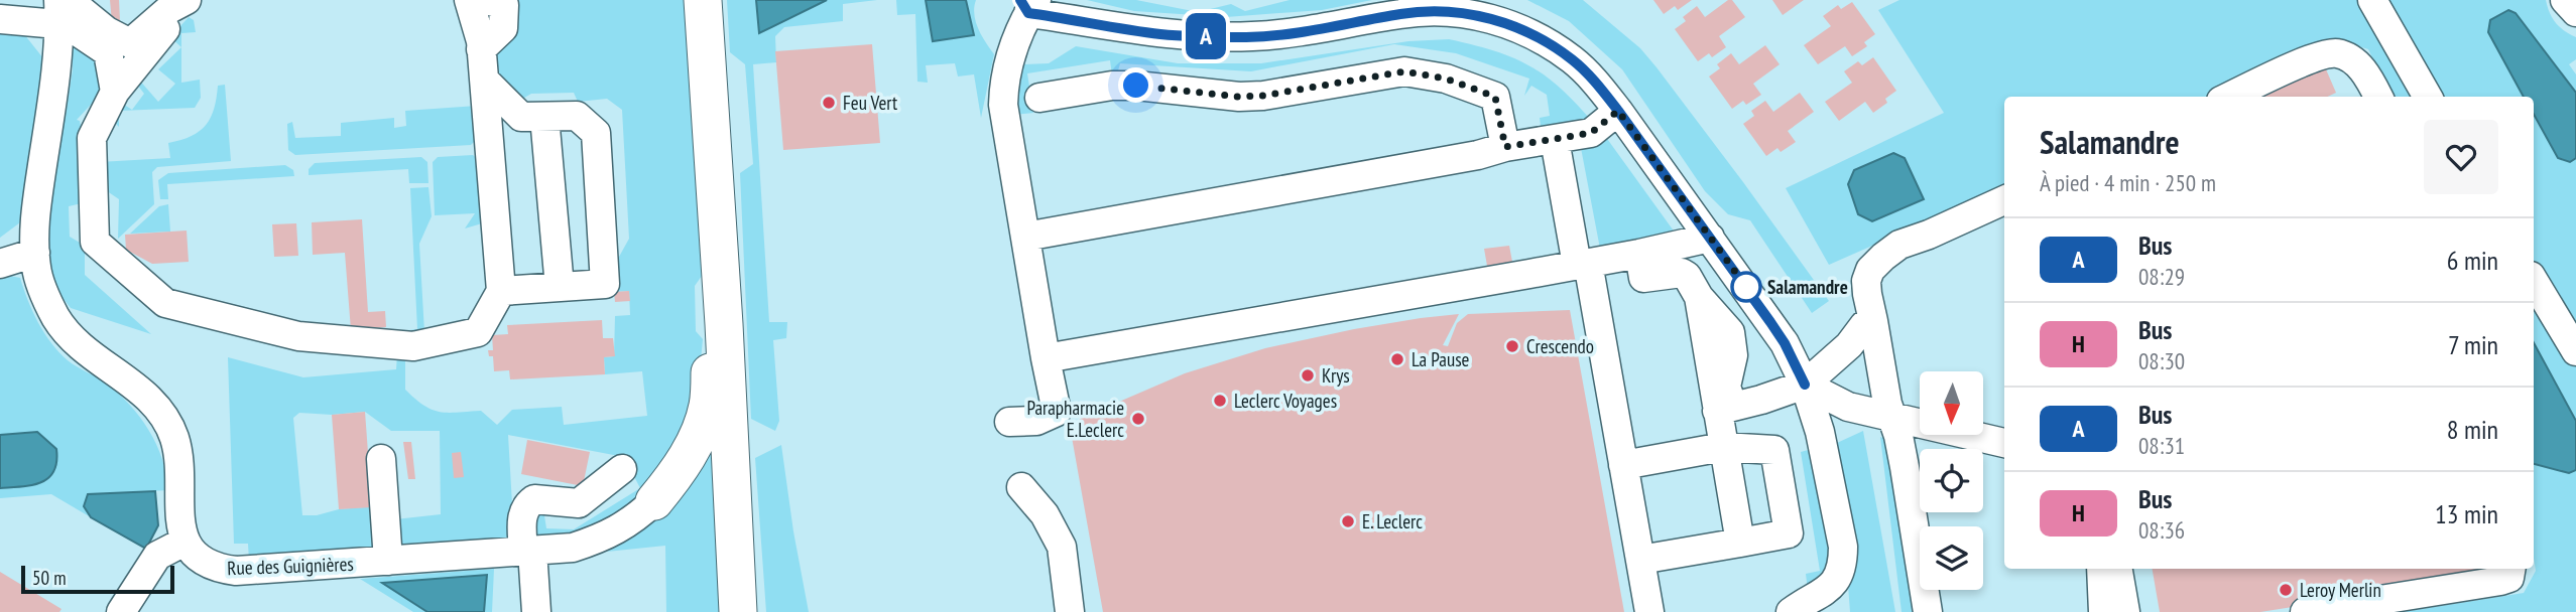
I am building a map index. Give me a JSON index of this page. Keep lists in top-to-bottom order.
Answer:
{
  "streets": {
    "street": ["Rue des Guignières"]
  },
  "places": [
    "Feu Vert",
    "Salamandre",
    "Crescendo",
    "La Pause",
    "Krys",
    "Leclerc Voyages",
    "Parapharmacie E.Leclerc",
    "E. Leclerc",
    "Leroy Merlin"
  ],
  "lines": ["bus line A"],
  "scale_bar": "50 m",
  "north": "bottom",
  "page": {
    "on_map": "A",
    "heading": ["Salamandre", "À pied · 4 min · 250 m"],
    "list": [
      {
        "mark": "A",
        "name": "Bus",
        "note": "08:29",
        "value": "6 min"
      },
      {
        "mark": "H",
        "name": "Bus",
        "note": "08:30",
        "value": "7 min"
      },
      {
        "mark": "A",
        "name": "Bus",
        "note": "08:31",
        "value": "8 min"
      },
      {
        "mark": "H",
        "name": "Bus",
        "note": "08:36",
        "value": "13 min"
      }
    ],
    "scale": "50 m"
  }
}
